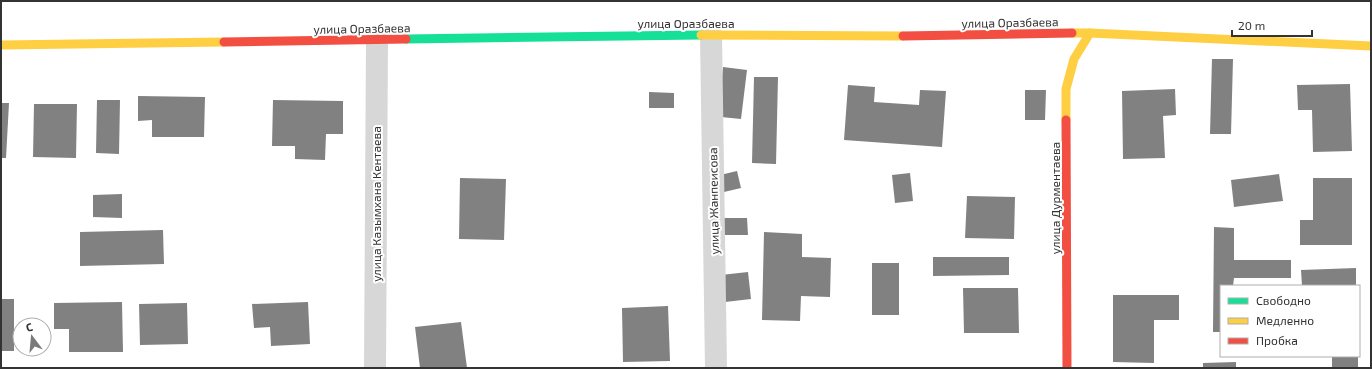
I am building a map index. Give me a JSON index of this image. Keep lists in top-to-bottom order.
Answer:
{
  "streets": {
    "street": [
      "улица Оразбаева",
      "улица Дурментаева",
      "улица Жанпеисова",
      "улица Казымхана Кентаева"
    ]
  },
  "crossings": [
    ["улица Оразбаева", "улица Дурментаева"],
    ["улица Оразбаева", "улица Жанпеисова"],
    ["улица Оразбаева", "улица Казымхана Кентаева"]
  ],
  "legend": ["Свободно", "Медленно", "Пробка"],
  "scale_bar": "20 m",
  "north": "top"
}
